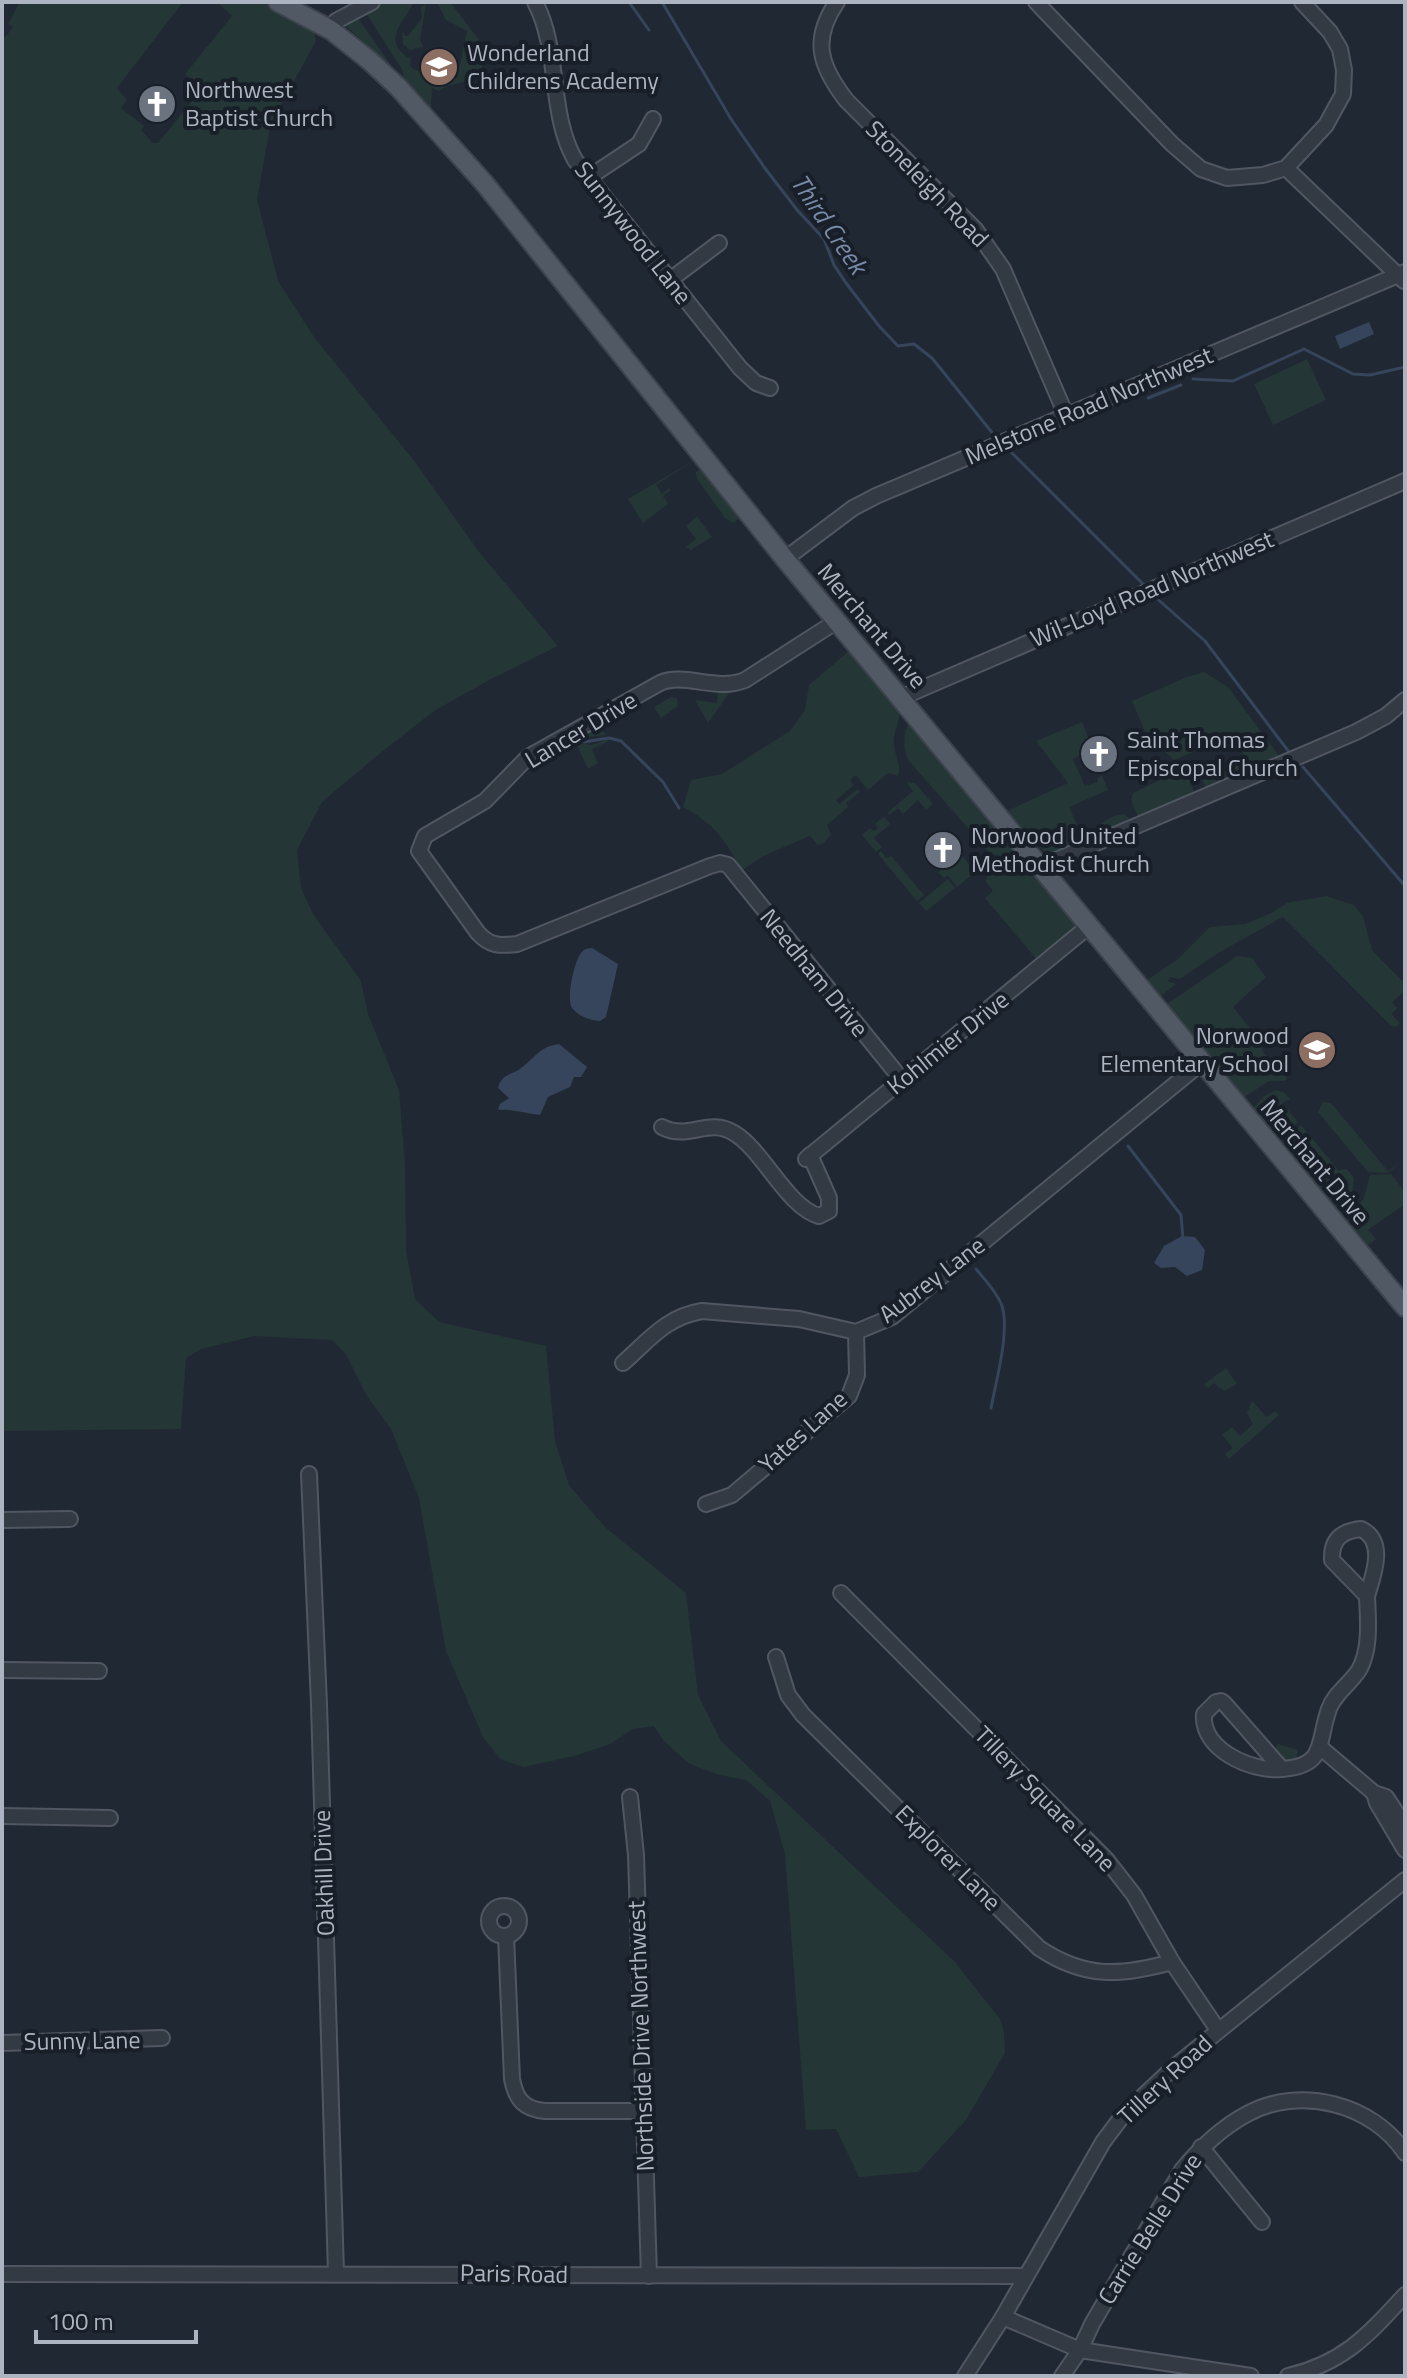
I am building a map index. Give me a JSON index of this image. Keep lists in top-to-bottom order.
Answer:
{
  "streets": {
    "main road": ["Merchant Drive"],
    "street": [
      "Stoneleigh Road",
      "Sunnywood Lane",
      "Melstone Road Northwest",
      "Wil-Loyd Road Northwest",
      "Lancer Drive",
      "Needham Drive",
      "Kohlmier Drive",
      "Aubrey Lane",
      "Yates Lane",
      "Tillery Square Lane",
      "Explorer Lane",
      "Oakhill Drive",
      "Northside Drive Northwest",
      "Sunny Lane",
      "Tillery Road",
      "Carrie Belle Drive",
      "Paris Road"
    ]
  },
  "crossings": [
    ["Stoneleigh Road", "Melstone Road Northwest"],
    ["Melstone Road Northwest", "Merchant Drive"],
    ["Wil-Loyd Road Northwest", "Merchant Drive"],
    ["Merchant Drive", "Lancer Drive"],
    ["Merchant Drive", "Kohlmier Drive"],
    ["Merchant Drive", "Aubrey Lane"],
    ["Lancer Drive", "Needham Drive"],
    ["Needham Drive", "Kohlmier Drive"],
    ["Aubrey Lane", "Yates Lane"],
    ["Tillery Square Lane", "Explorer Lane"],
    ["Tillery Square Lane", "Tillery Road"],
    ["Oakhill Drive", "Paris Road"],
    ["Northside Drive Northwest", "Paris Road"],
    ["Tillery Road", "Paris Road"]
  ],
  "water": ["Third Creek"],
  "places": {
    "school or university": ["Wonderland Childrens Academy", "Norwood Elementary School"],
    "church": ["Northwest Baptist Church", "Saint Thomas Episcopal Church", "Norwood United Methodist Church"]
  },
  "scale_bar": "100 m"
}
